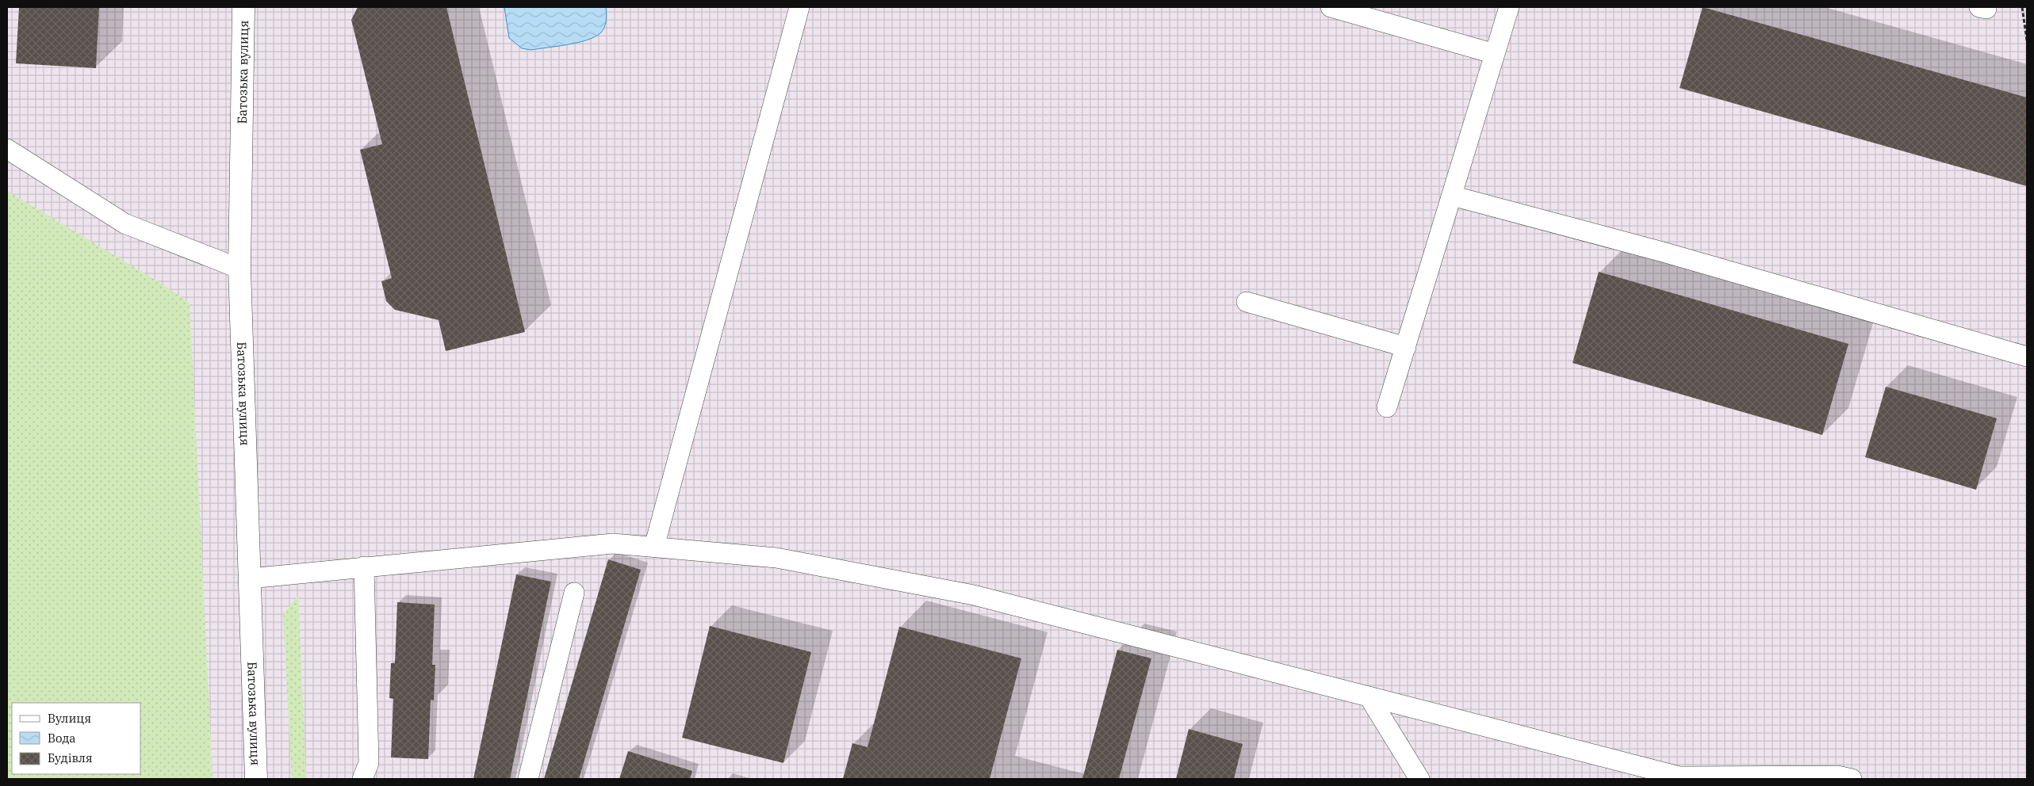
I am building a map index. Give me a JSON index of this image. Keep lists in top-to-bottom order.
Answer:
{
  "streets": {
    "street": ["Батозька вулиця"]
  },
  "legend": ["Вулиця", "Вода", "Будівля"]
}
